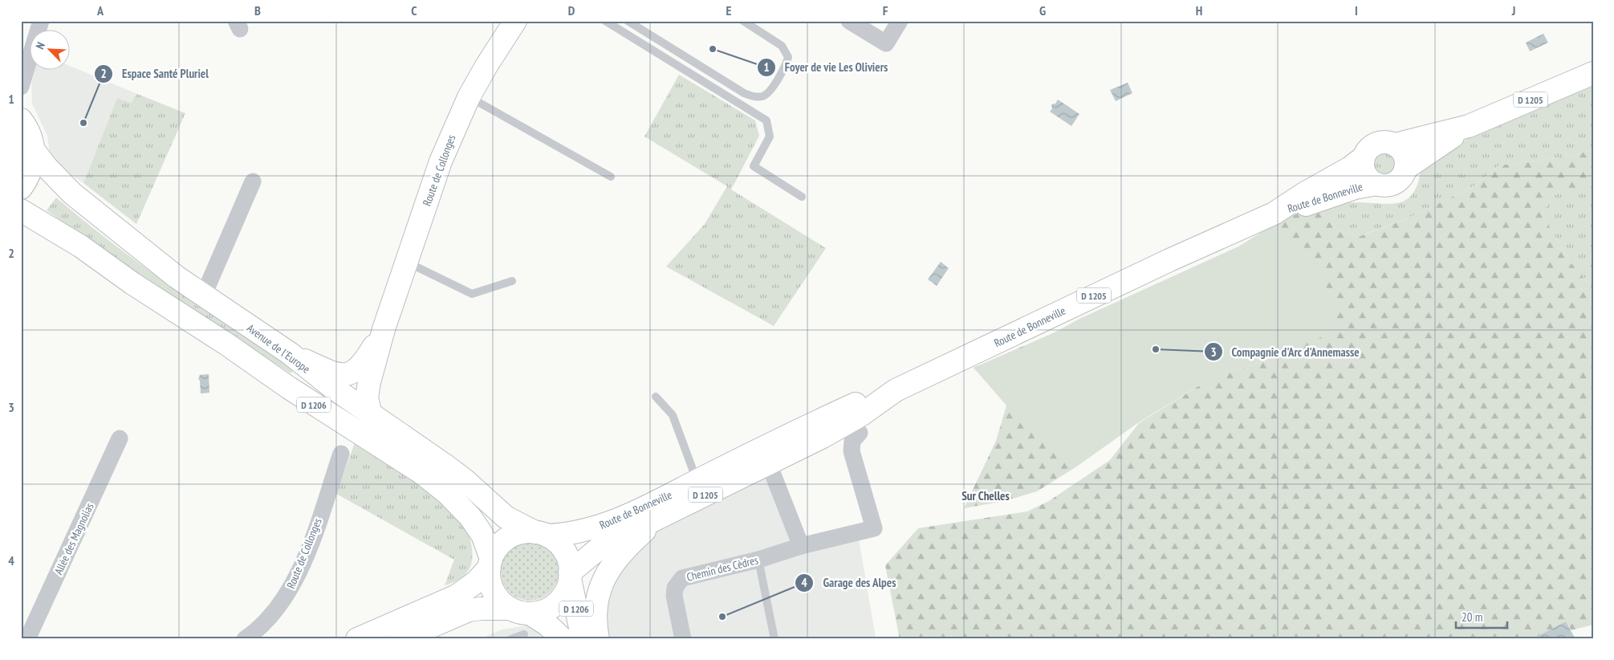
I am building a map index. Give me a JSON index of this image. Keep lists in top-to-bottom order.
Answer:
{
  "streets": {
    "main road": [
      "D 1205",
      "Route de Collonges",
      "Route de Bonneville",
      "Avenue de l'Europe",
      "D 1206"
    ],
    "street": ["Allée des Magnolias", "Chemin des Cèdres"]
  },
  "crossings": [
    ["Route de Collonges", "Avenue de l'Europe"],
    ["Route de Bonneville", "Avenue de l'Europe"],
    ["Route de Bonneville", "D 1206"],
    ["Avenue de l'Europe", "D 1206"]
  ],
  "districts": ["Sur Chelles"],
  "places": [
    "Foyer de vie Les Oliviers",
    "Espace Santé Pluriel",
    "Compagnie d'Arc d'Annemasse",
    "Garage des Alpes"
  ],
  "scale_bar": "20 m",
  "north": "top left",
  "grid": {
    "columns": [
      "A",
      "B",
      "C",
      "D",
      "E",
      "F",
      "G",
      "H",
      "I",
      "J"
    ],
    "rows": [
      "1",
      "2",
      "3",
      "4"
    ]
  }
}
